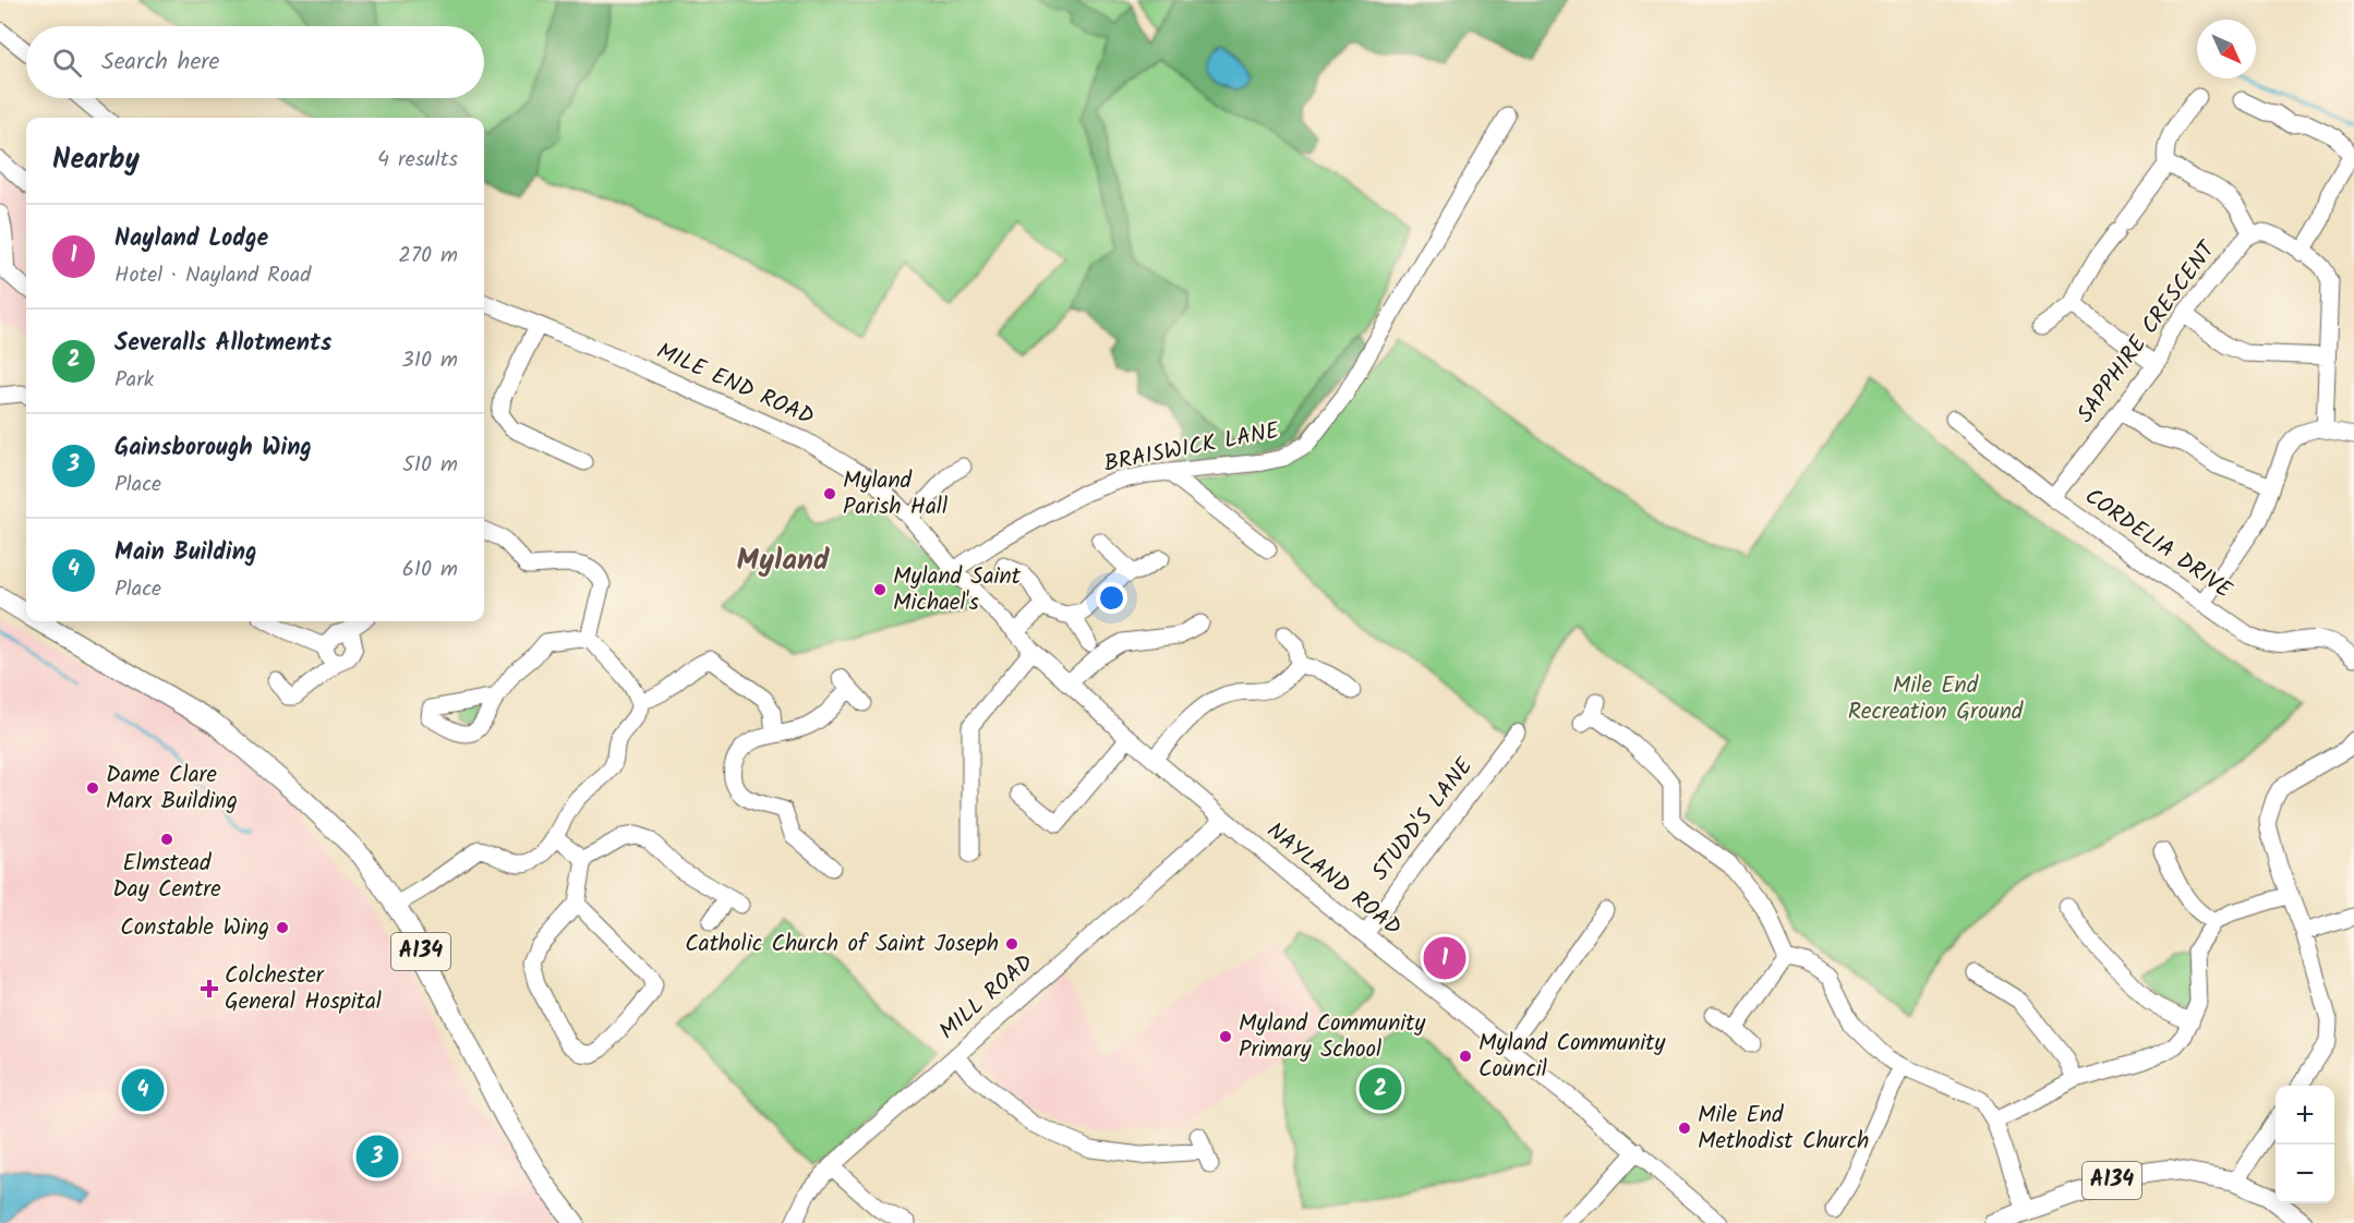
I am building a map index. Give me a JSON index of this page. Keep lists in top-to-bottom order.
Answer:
{
  "streets": {
    "main road": ["A134"],
    "street": [
      "SAPPHIRE CRESCENT",
      "MILE END ROAD",
      "BRAISWICK LANE",
      "CORDELIA DRIVE",
      "STUDD'S LANE",
      "NAYLAND ROAD",
      "MILL ROAD"
    ]
  },
  "crossings": [
    ["SAPPHIRE CRESCENT", "CORDELIA DRIVE"],
    ["MILE END ROAD", "NAYLAND ROAD"],
    ["BRAISWICK LANE", "NAYLAND ROAD"],
    ["STUDD'S LANE", "NAYLAND ROAD"],
    ["NAYLAND ROAD", "MILL ROAD"]
  ],
  "districts": ["Myland"],
  "parks": ["Mile End Recreation Ground"],
  "places": {
    "other": [
      "Myland Parish Hall",
      "Myland Saint Michael's",
      "Dame Clare Marx Building",
      "Elmstead Day Centre",
      "Constable Wing",
      "Catholic Church of Saint Joseph",
      "Myland Community Primary School",
      "Myland Community Council",
      "Mile End Methodist Church"
    ],
    "health": ["Colchester General Hospital"]
  },
  "north": "bottom right",
  "page": {
    "search": "Search here",
    "heading": ["Nearby", "4 results"],
    "list": [
      {
        "mark": "1",
        "name": "Nayland Lodge",
        "note": "Hotel · Nayland Road",
        "value": "270 m"
      },
      {
        "mark": "2",
        "name": "Severalls Allotments",
        "note": "Park",
        "value": "310 m"
      },
      {
        "mark": "3",
        "name": "Gainsborough Wing",
        "note": "Place",
        "value": "510 m"
      },
      {
        "mark": "4",
        "name": "Main Building",
        "note": "Place",
        "value": "610 m"
      }
    ],
    "pins": [
      "1",
      "2",
      "4",
      "3"
    ],
    "map_buttons": ["+", "−"]
  }
}
